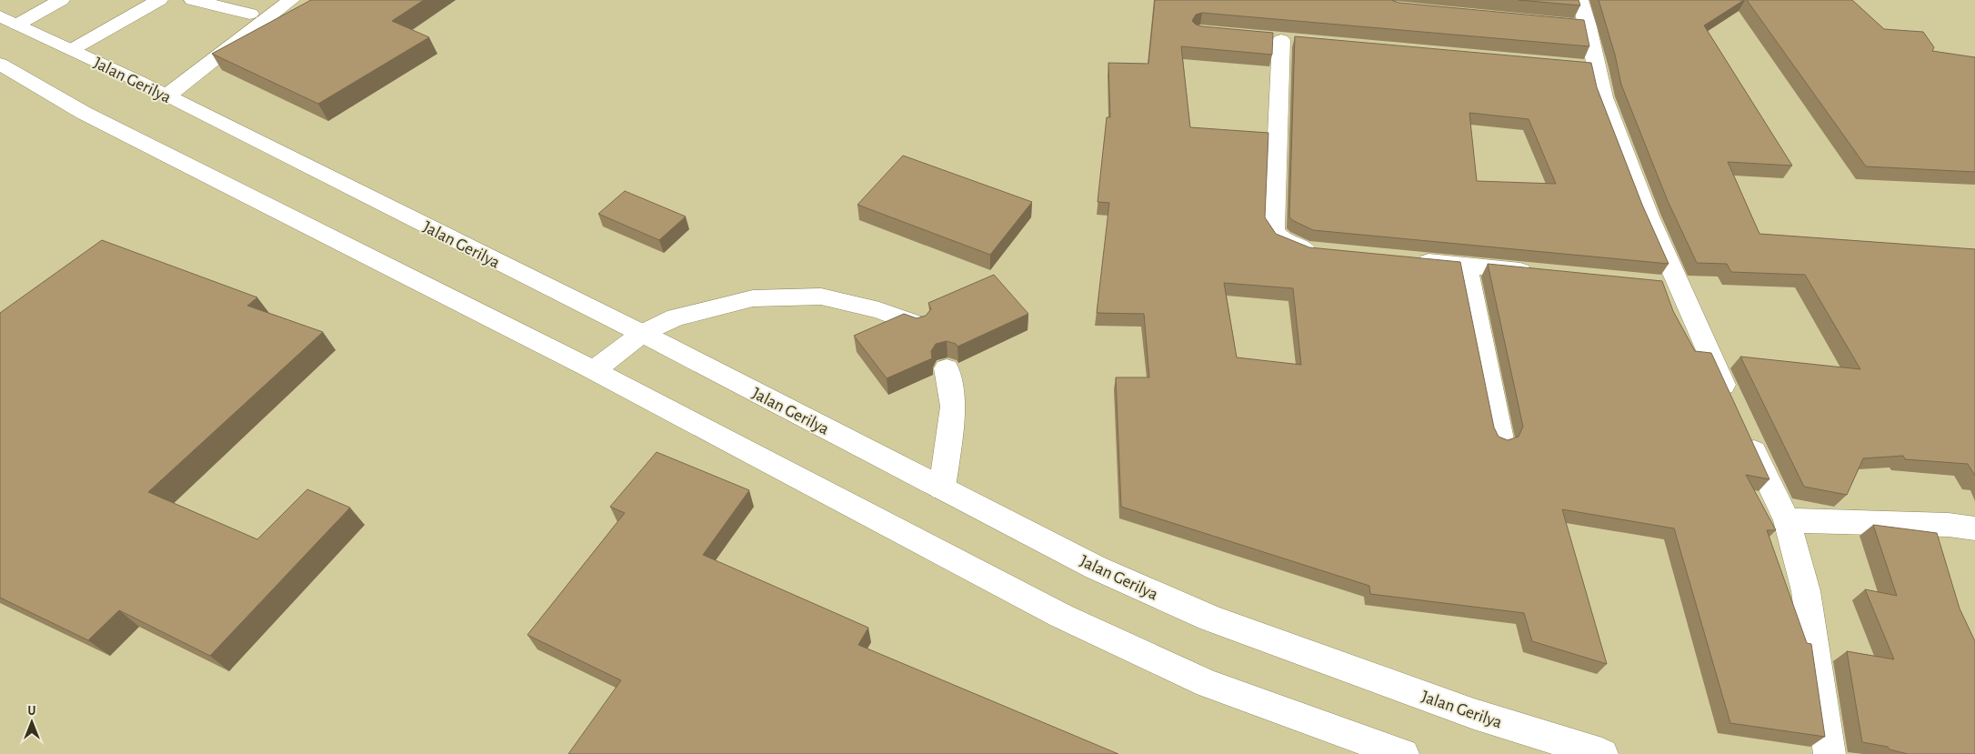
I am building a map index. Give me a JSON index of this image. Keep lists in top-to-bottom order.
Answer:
{
  "streets": {
    "main road": ["Jalan Gerilya"]
  },
  "north": "top"
}
